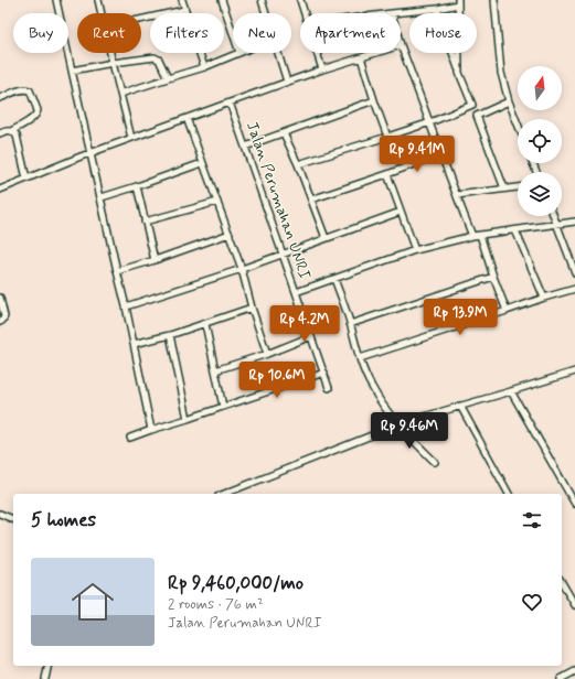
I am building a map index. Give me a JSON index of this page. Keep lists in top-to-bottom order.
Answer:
{
  "streets": {
    "street": ["Jalan Perumahan UNRI"]
  },
  "north": "top",
  "page": {
    "chip": [
      "Buy",
      "Rent",
      "Filters",
      "New",
      "Apartment",
      "House"
    ],
    "price": [
      "Rp 9.41M",
      "Rp 13.9M",
      "Rp 4.2M",
      "Rp 10.6M",
      "Rp 9.46M"
    ],
    "heading": "5 homes",
    "list": [
      {
        "name": "Rp 9,460,000/mo",
        "note": "2 rooms · 76 m² · Jalan Perumahan UNRI"
      }
    ]
  }
}
